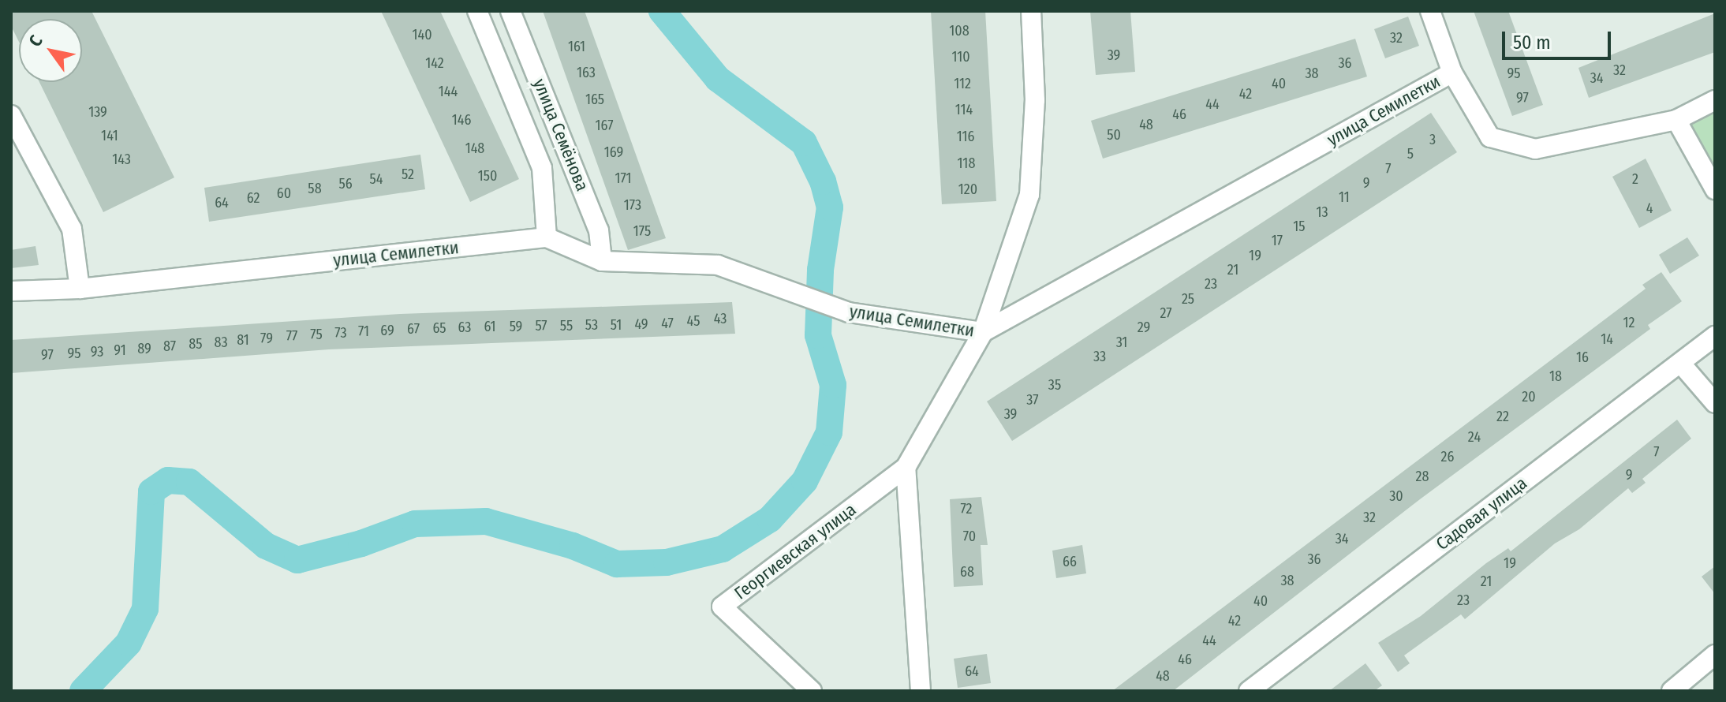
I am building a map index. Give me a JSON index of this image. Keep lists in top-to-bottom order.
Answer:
{
  "streets": {
    "street": [
      "улица Семилетки",
      "улица Семёнова",
      "Садовая улица",
      "Георгиевская улица"
    ]
  },
  "crossings": [
    ["улица Семилетки", "улица Семёнова"],
    ["улица Семилетки", "Георгиевская улица"]
  ],
  "house_numbers": [
    "108",
    "140",
    "32",
    "161",
    "39",
    "110",
    "142",
    "36",
    "32",
    "163",
    "38",
    "95",
    "34",
    "112",
    "40",
    "144",
    "42",
    "97",
    "165",
    "44",
    "114",
    "139",
    "46",
    "146",
    "48",
    "167",
    "50",
    "141",
    "116",
    "3",
    "148",
    "169",
    "5",
    "143",
    "118",
    "7",
    "52",
    "150",
    "171",
    "54",
    "2",
    "9",
    "56",
    "58",
    "120",
    "60",
    "11",
    "62",
    "64",
    "173",
    "4",
    "13",
    "15",
    "175",
    "17",
    "19",
    "21",
    "23",
    "25",
    "27",
    "43",
    "45",
    "12",
    "47",
    "49",
    "53",
    "51",
    "57",
    "55",
    "61",
    "59",
    "63",
    "29",
    "65",
    "67",
    "69",
    "71",
    "73",
    "75",
    "77",
    "79",
    "14",
    "81",
    "83",
    "31",
    "85",
    "87",
    "89",
    "91",
    "93",
    "95",
    "97",
    "33",
    "16",
    "18",
    "35",
    "20",
    "37",
    "39",
    "22",
    "24",
    "7",
    "26",
    "9",
    "28",
    "30",
    "72",
    "32",
    "70",
    "34",
    "36",
    "66",
    "19",
    "68",
    "38",
    "21",
    "23",
    "40",
    "42",
    "44",
    "46",
    "64",
    "48"
  ],
  "scale_bar": "50 m",
  "north": "top left"
}
